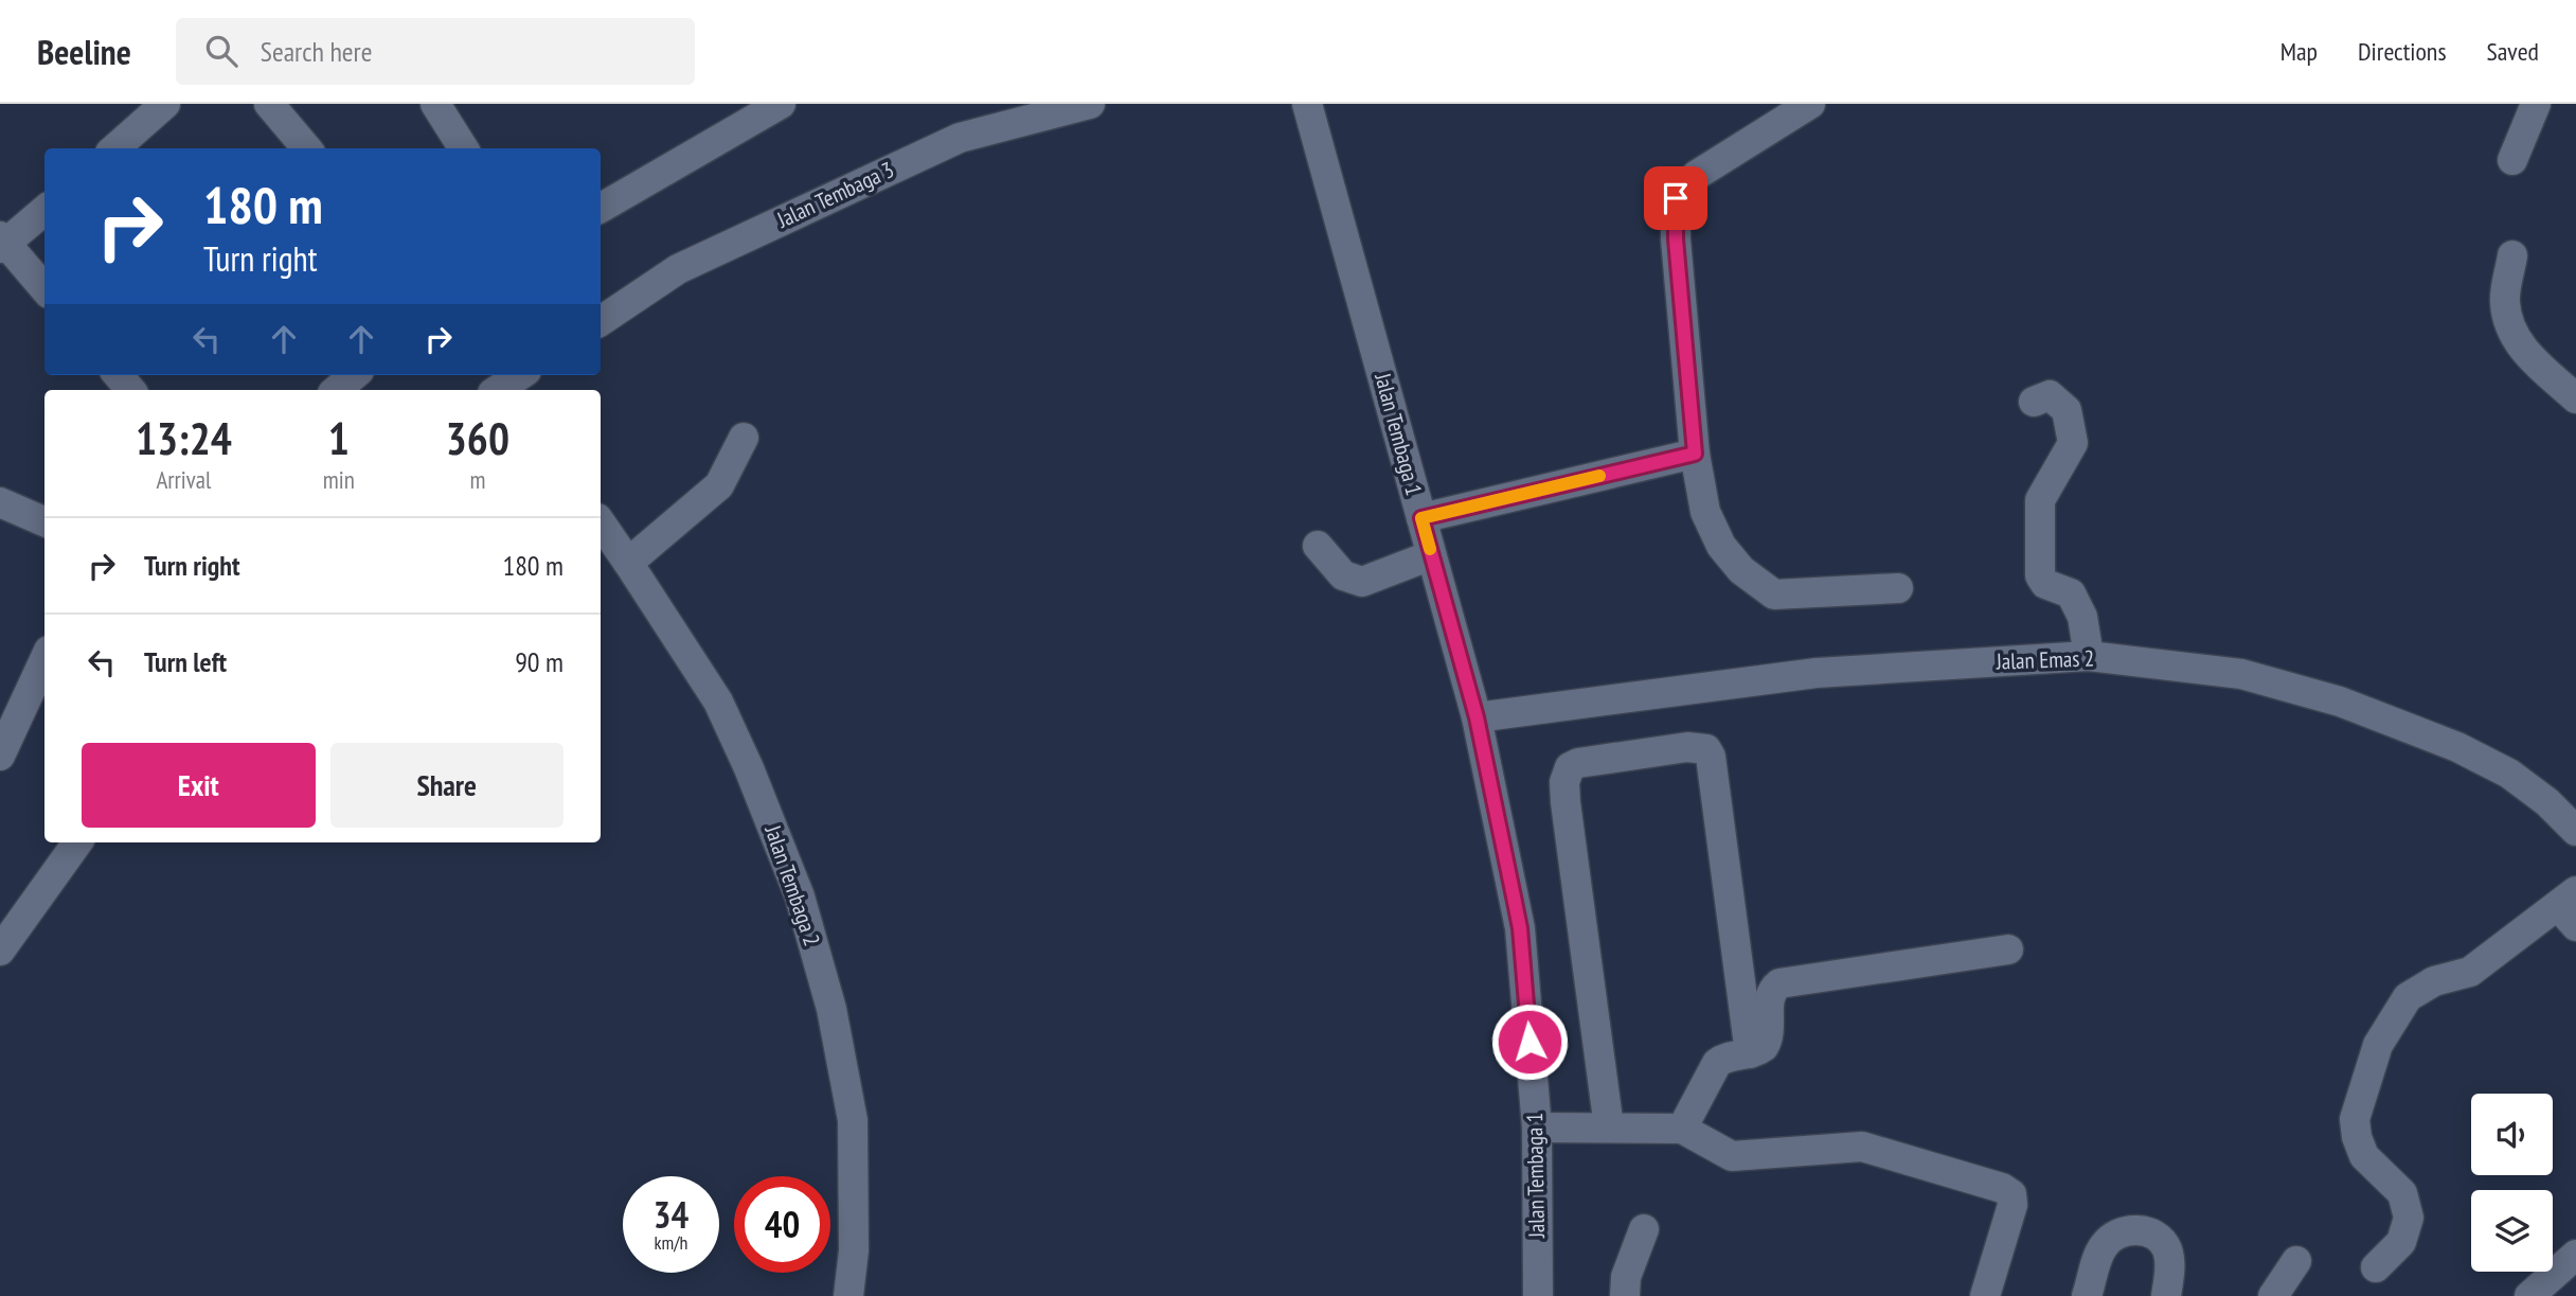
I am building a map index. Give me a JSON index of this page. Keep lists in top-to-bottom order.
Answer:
{
  "streets": {
    "street": [
      "Jalan Tembaga 3",
      "Jalan Tembaga 1",
      "Jalan Emas 2",
      "Jalan Tembaga 2"
    ]
  },
  "crossings": [
    ["Jalan Tembaga 1", "Jalan Emas 2"]
  ],
  "page": {
    "header": "Beeline",
    "search": "Search here",
    "nav": ["Map", "Directions", "Saved"],
    "turn": ["180 m", "Turn right"],
    "eta": [
      "13:24",
      "Arrival",
      "1",
      "min",
      "360",
      "m"
    ],
    "list": [
      {
        "name": "Turn right",
        "value": "180 m"
      },
      {
        "name": "Turn left",
        "value": "90 m"
      }
    ],
    "buttons": ["Exit", "Share"],
    "speed": "34 km/h",
    "limit": "40"
  }
}
